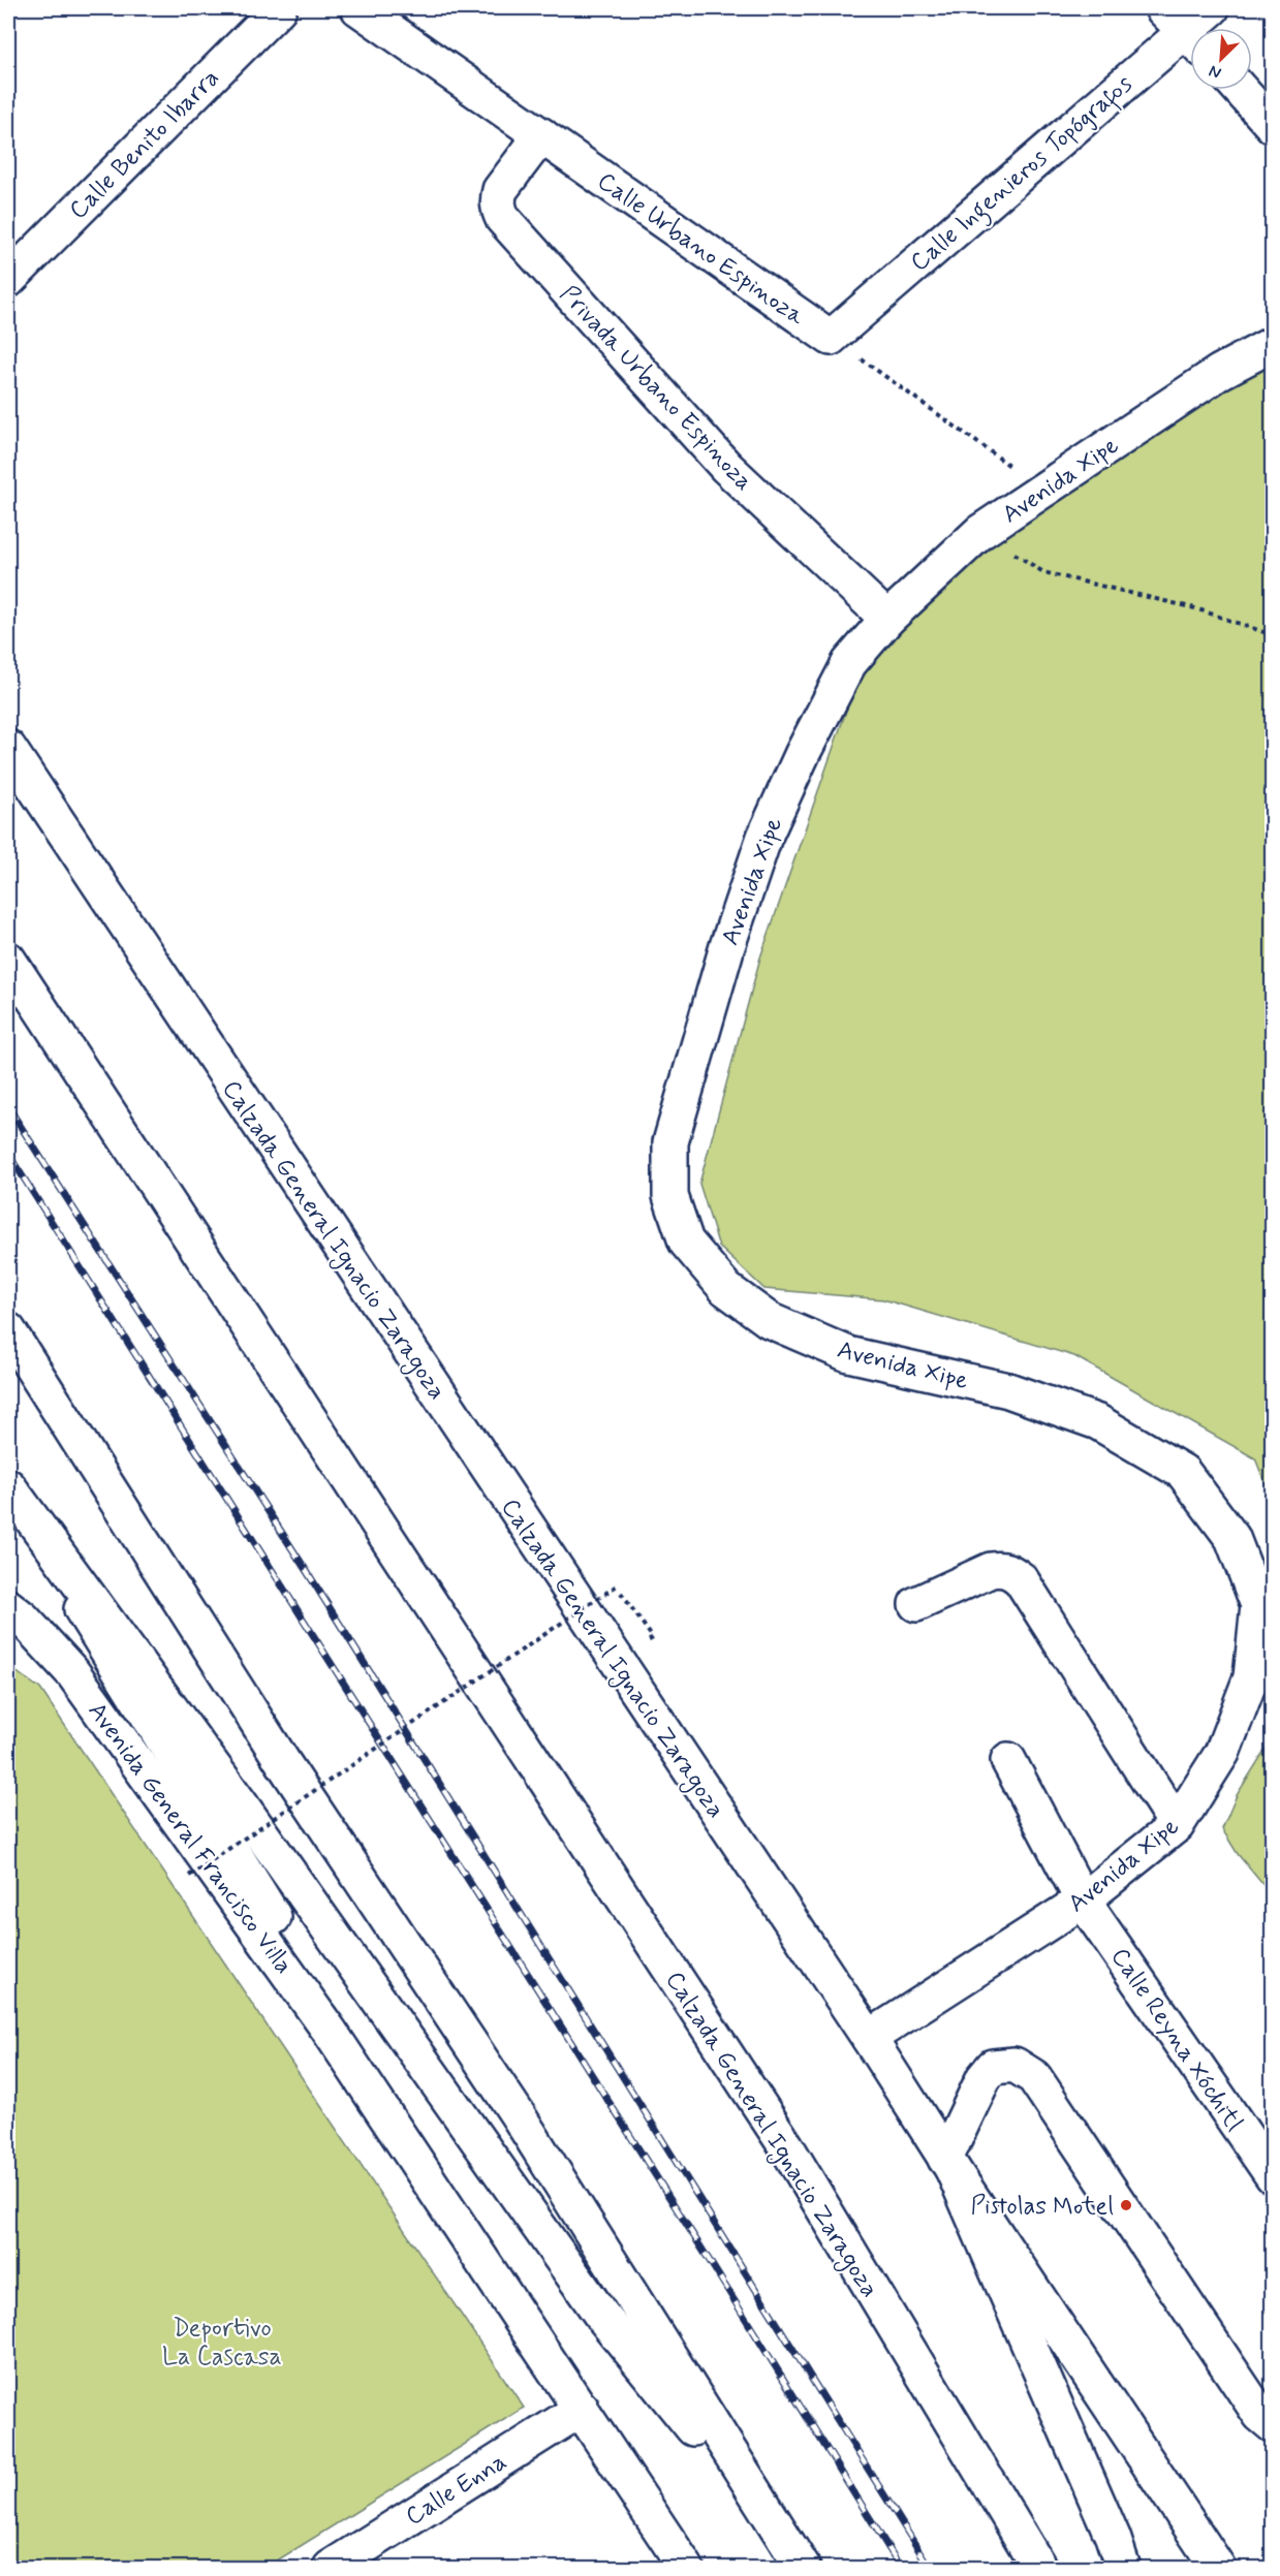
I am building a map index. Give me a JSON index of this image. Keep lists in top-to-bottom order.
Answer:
{
  "streets": {
    "main road": [
      "Calle Benito Ibarra",
      "Calle Ingenieros Topógrafos",
      "Calle Urbano Espinoza",
      "Privada Urbano Espinoza",
      "Avenida Xipe",
      "Calzada General Ignacio Zaragoza",
      "Avenida General Francisco Villa",
      "Calle Reyna Xóchitl",
      "Calle Enna"
    ]
  },
  "crossings": [
    ["Calle Ingenieros Topógrafos", "Calle Urbano Espinoza"],
    ["Calle Urbano Espinoza", "Privada Urbano Espinoza"],
    ["Calle Urbano Espinoza", "Avenida Xipe"],
    ["Privada Urbano Espinoza", "Avenida Xipe"],
    ["Avenida Xipe", "Calzada General Ignacio Zaragoza"],
    ["Avenida Xipe", "Calle Reyna Xóchitl"]
  ],
  "parks": ["Deportivo La Cascasa"],
  "places": ["Pistolas Motel"],
  "north": "bottom left"
}
